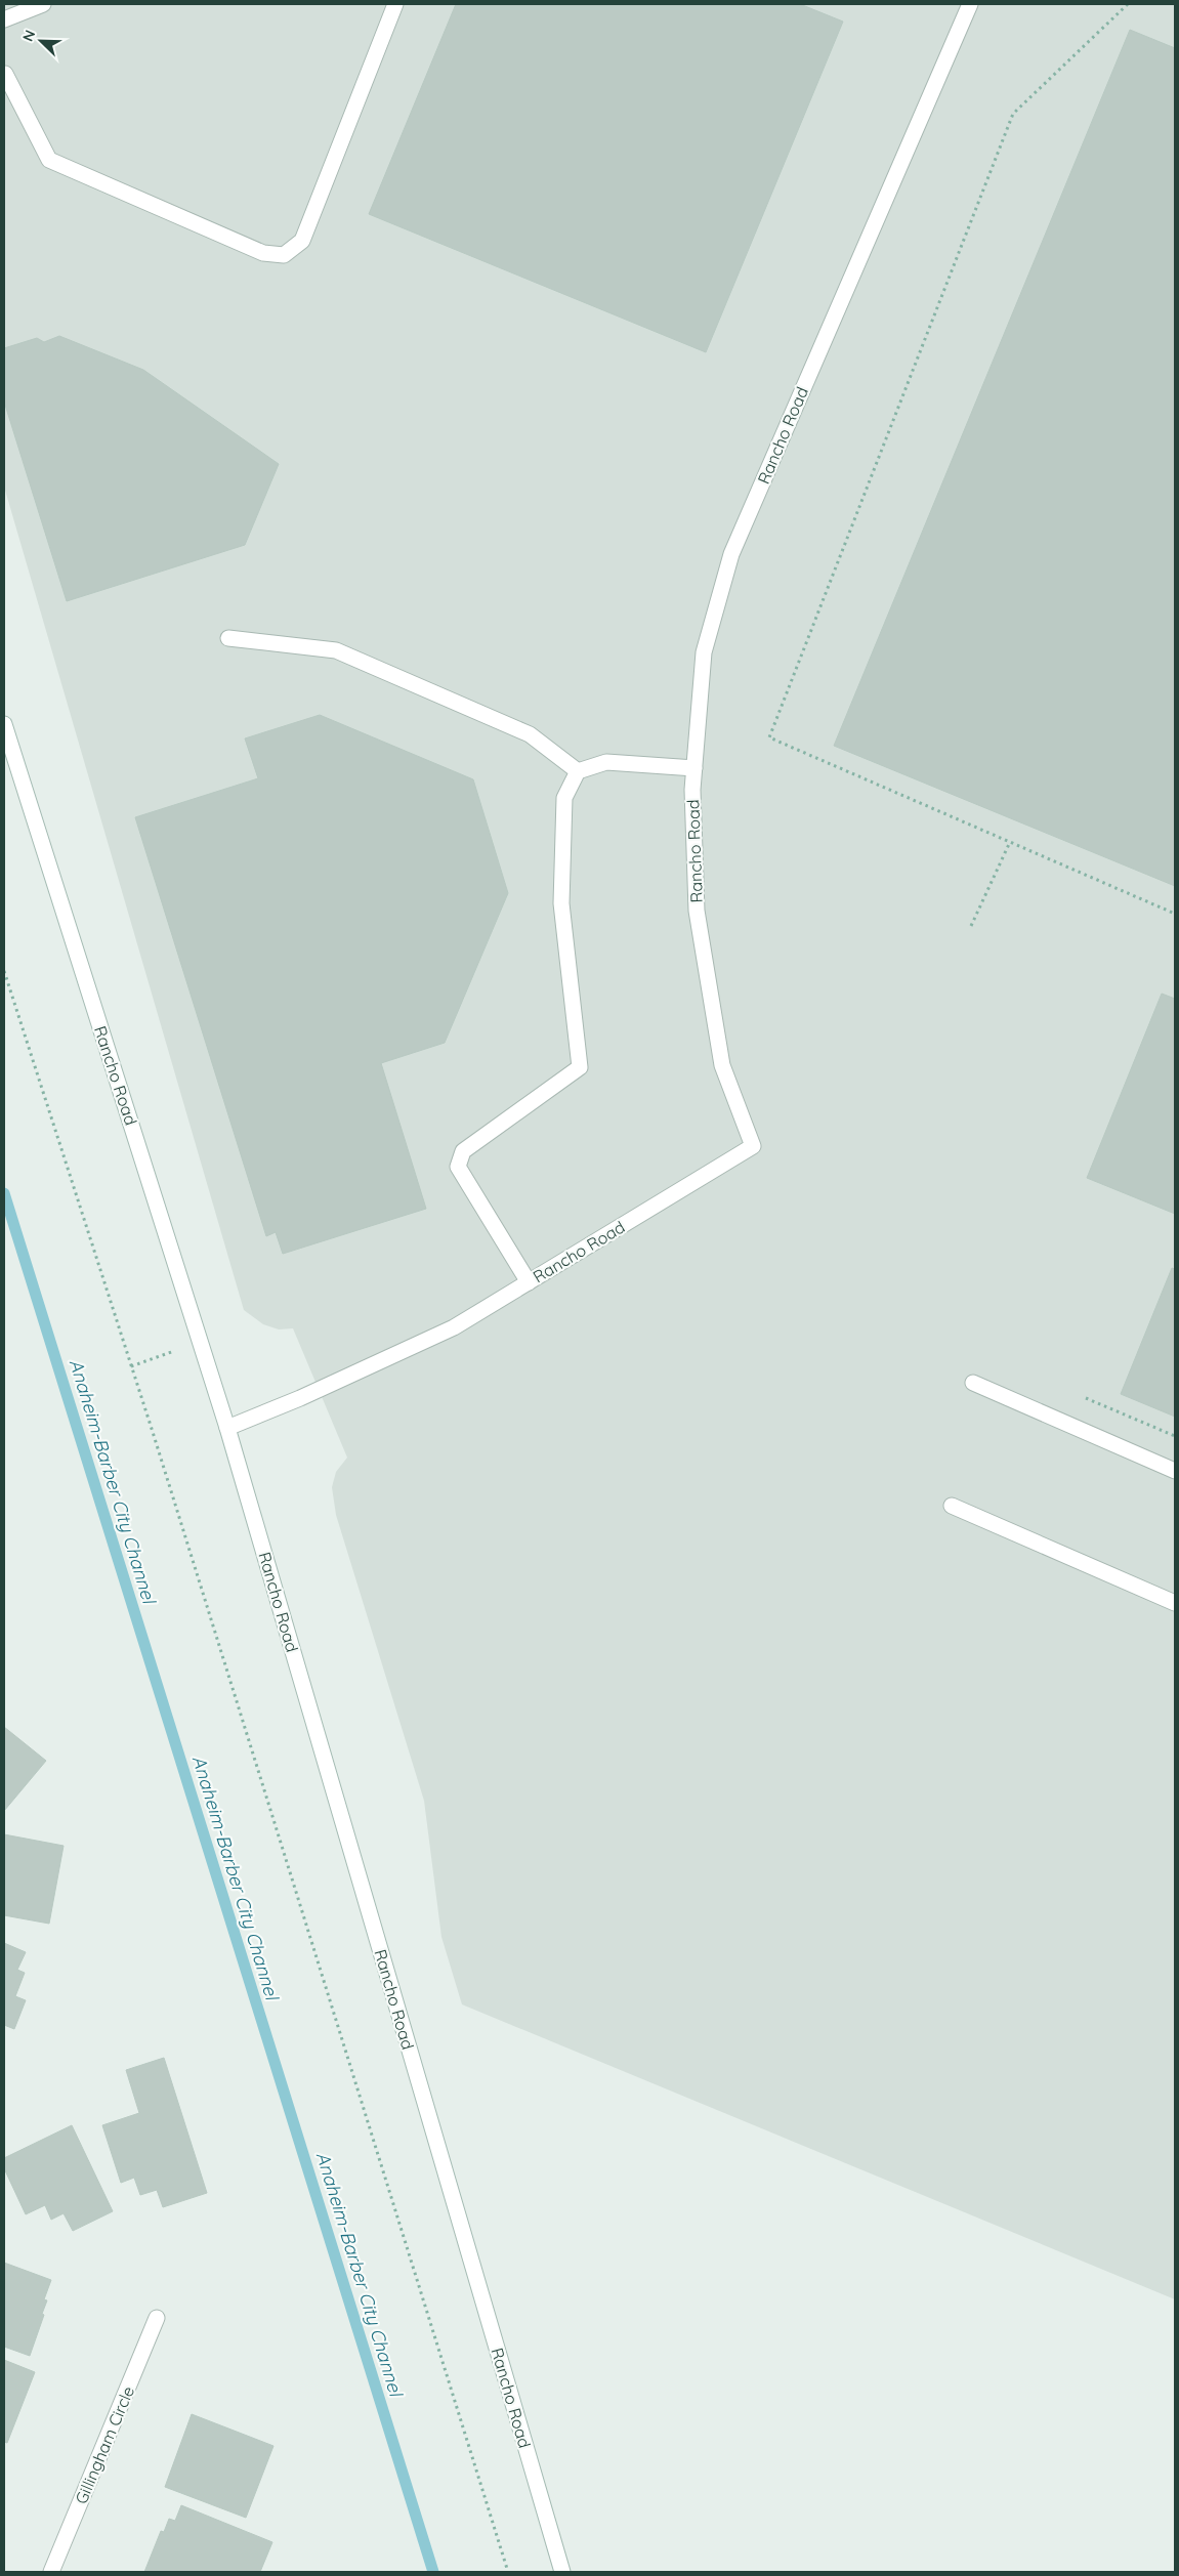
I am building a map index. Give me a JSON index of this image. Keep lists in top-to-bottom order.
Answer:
{
  "streets": {
    "street": ["Rancho Road", "Gillingham Circle"]
  },
  "water": ["Anaheim-Barber City Channel"],
  "north": "top left"
}
